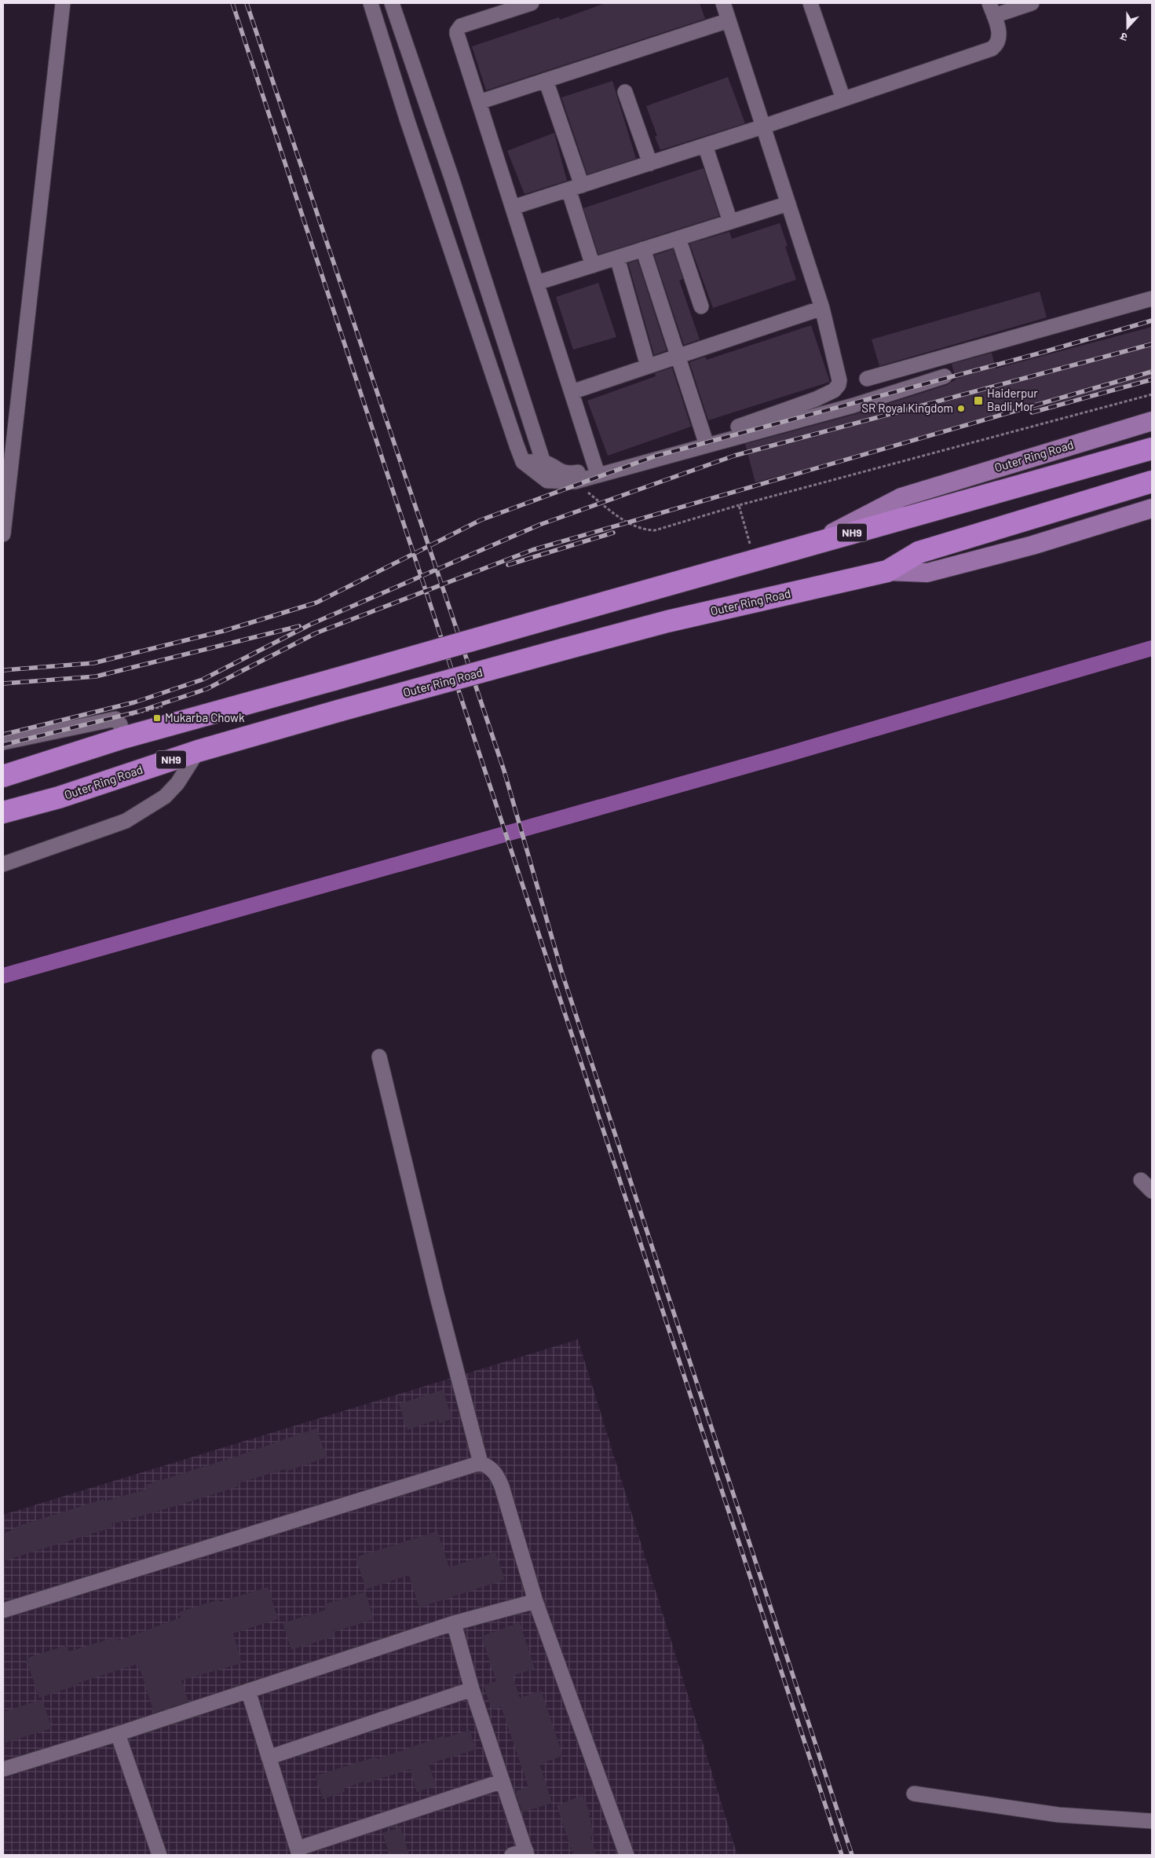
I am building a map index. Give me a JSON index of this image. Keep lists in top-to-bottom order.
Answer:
{
  "streets": {
    "highway": ["Outer Ring Road", "NH9"]
  },
  "places": {
    "transit": ["Haiderpur Badli Mor", "Mukarba Chowk"],
    "other": ["SR Royal Kingdom"]
  },
  "north": "bottom"
}
